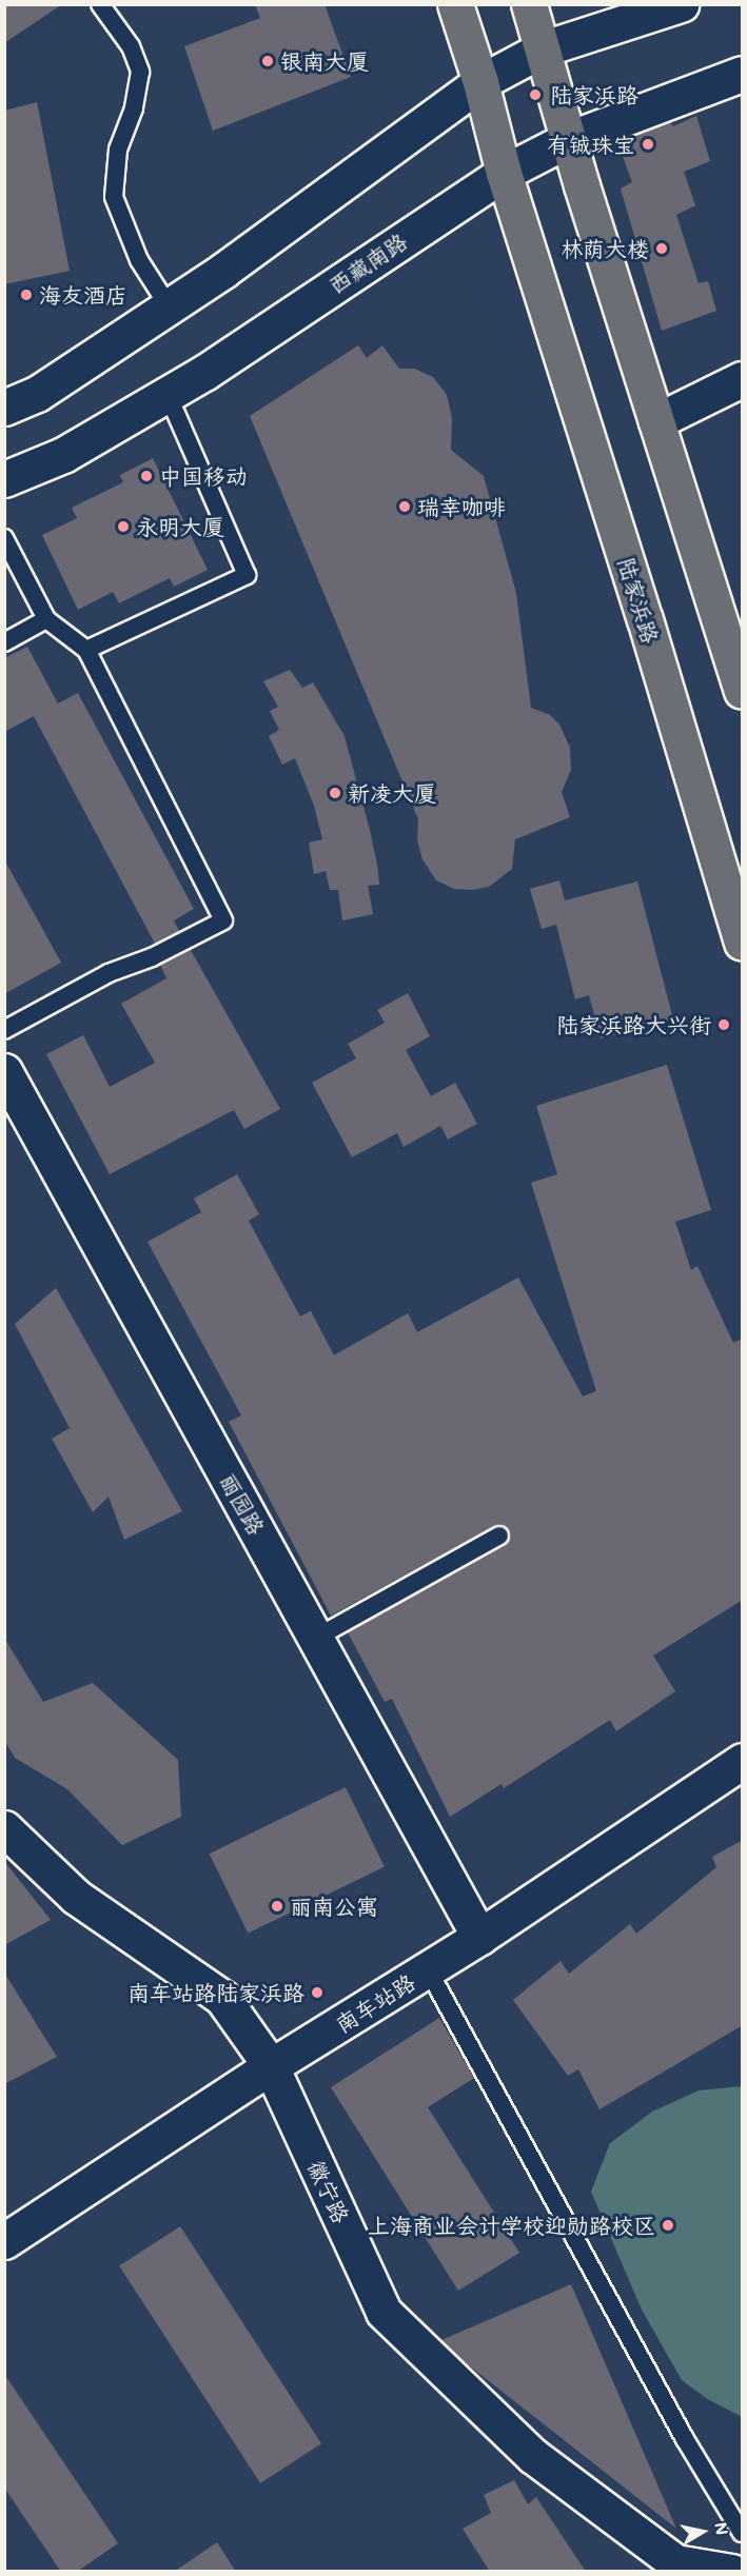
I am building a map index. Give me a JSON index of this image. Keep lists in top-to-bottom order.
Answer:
{
  "streets": {
    "main road": ["陆家浜路"],
    "street": [
      "西藏南路",
      "丽园路",
      "南车站路",
      "徽宁路"
    ]
  },
  "crossings": [
    ["西藏南路", "陆家浜路"],
    ["丽园路", "南车站路"],
    ["南车站路", "徽宁路"]
  ],
  "places": [
    "银南大厦",
    "陆家浜路",
    "有铖珠宝",
    "林荫大楼",
    "海友酒店",
    "中国移动",
    "瑞幸咖啡",
    "永明大厦",
    "新凌大厦",
    "陆家浜路大兴街",
    "丽南公寓",
    "南车站路陆家浜路",
    "上海商业会计学校迎勋路校区"
  ],
  "north": "right"
}
